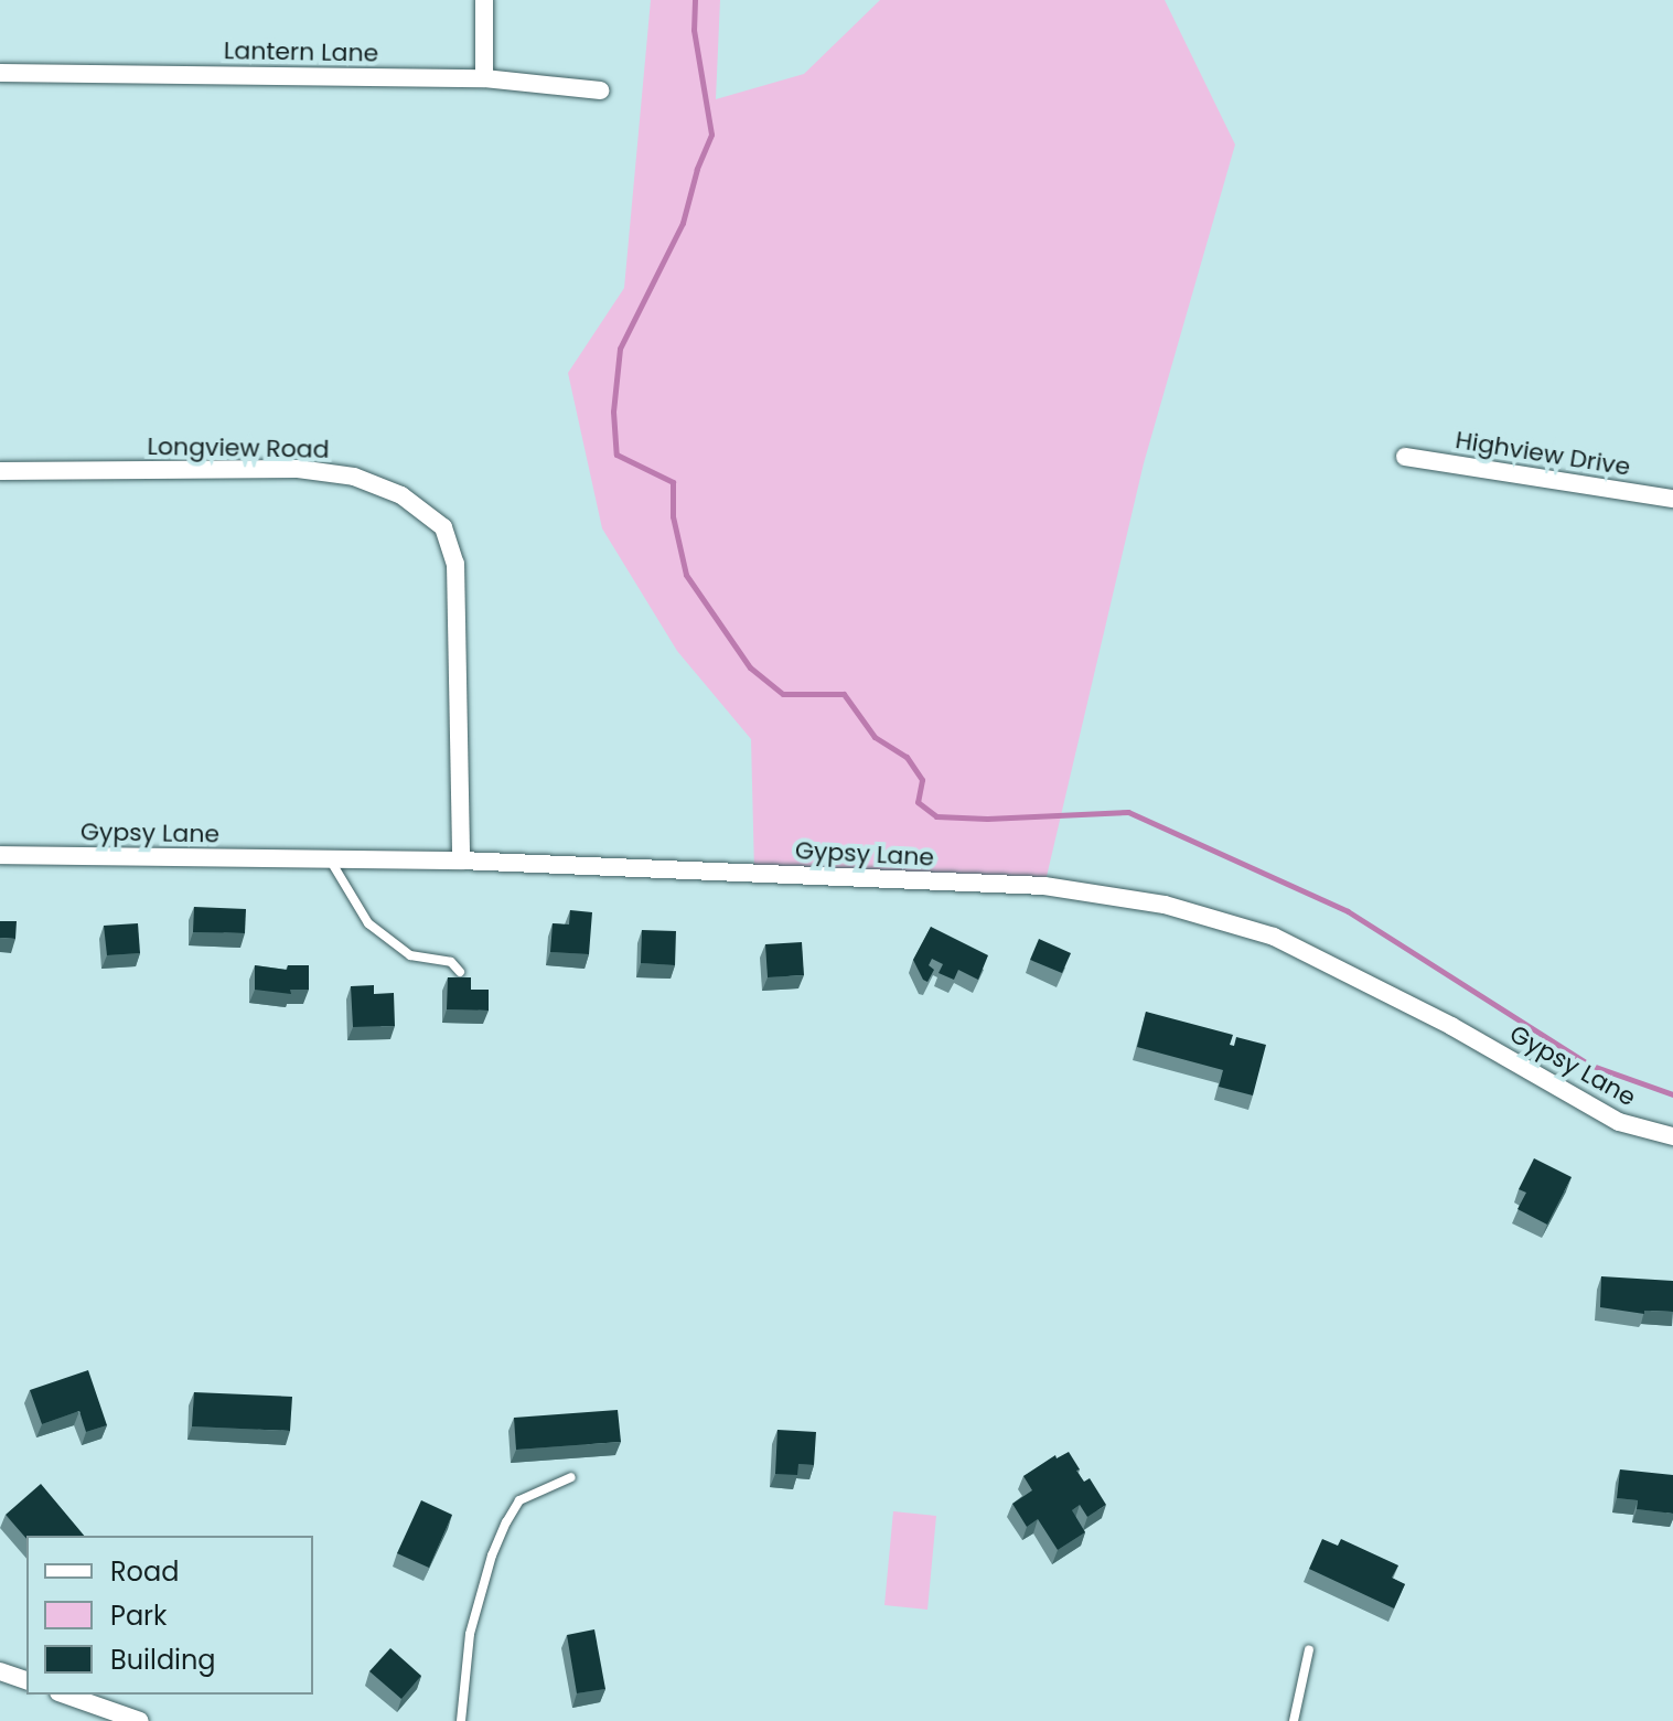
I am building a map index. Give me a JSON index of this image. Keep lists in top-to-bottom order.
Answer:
{
  "streets": {
    "street": [
      "Lantern Lane",
      "Longview Road",
      "Highview Drive",
      "Gypsy Lane"
    ]
  },
  "crossings": [
    ["Longview Road", "Gypsy Lane"]
  ],
  "legend": ["Road", "Park", "Building"]
}
